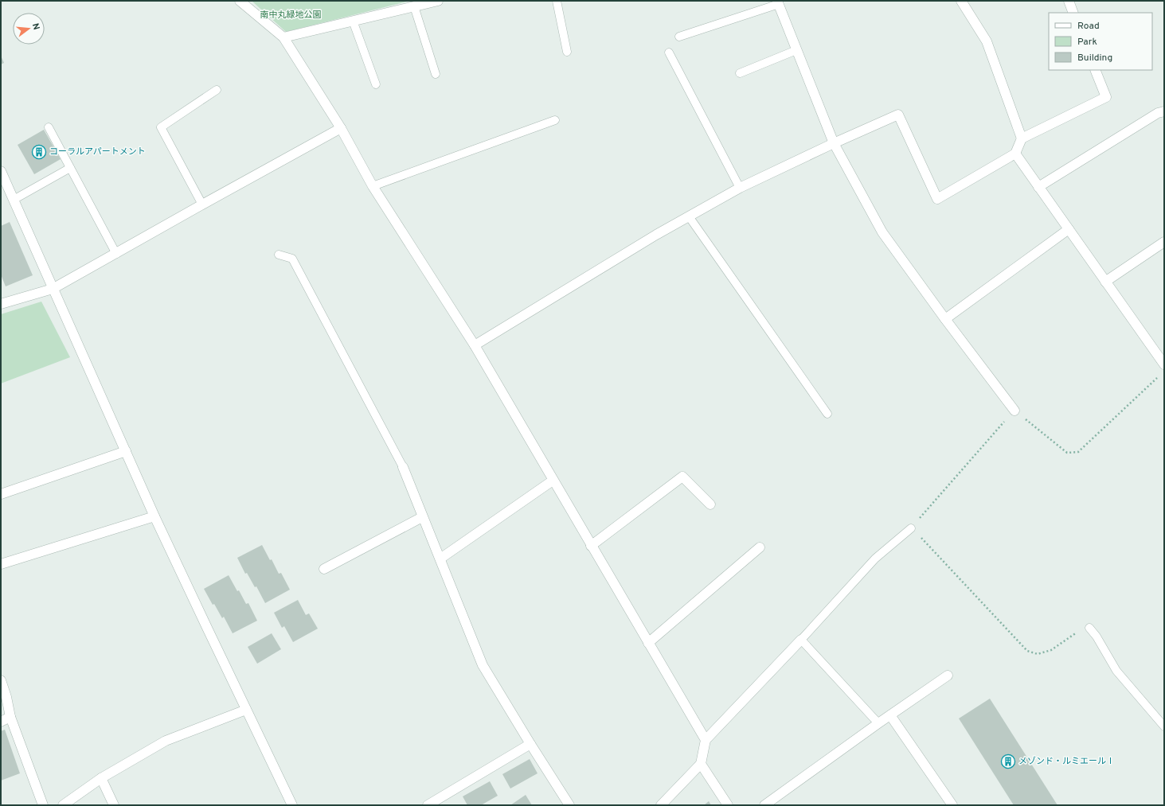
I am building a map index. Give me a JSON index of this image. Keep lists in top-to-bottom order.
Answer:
{
  "parks": ["南中丸緑地公園"],
  "places": {
    "building": ["コーラルアパートメント", "メゾンド・ルミエールⅠ"]
  },
  "legend": ["Road", "Park", "Building"],
  "north": "right"
}
